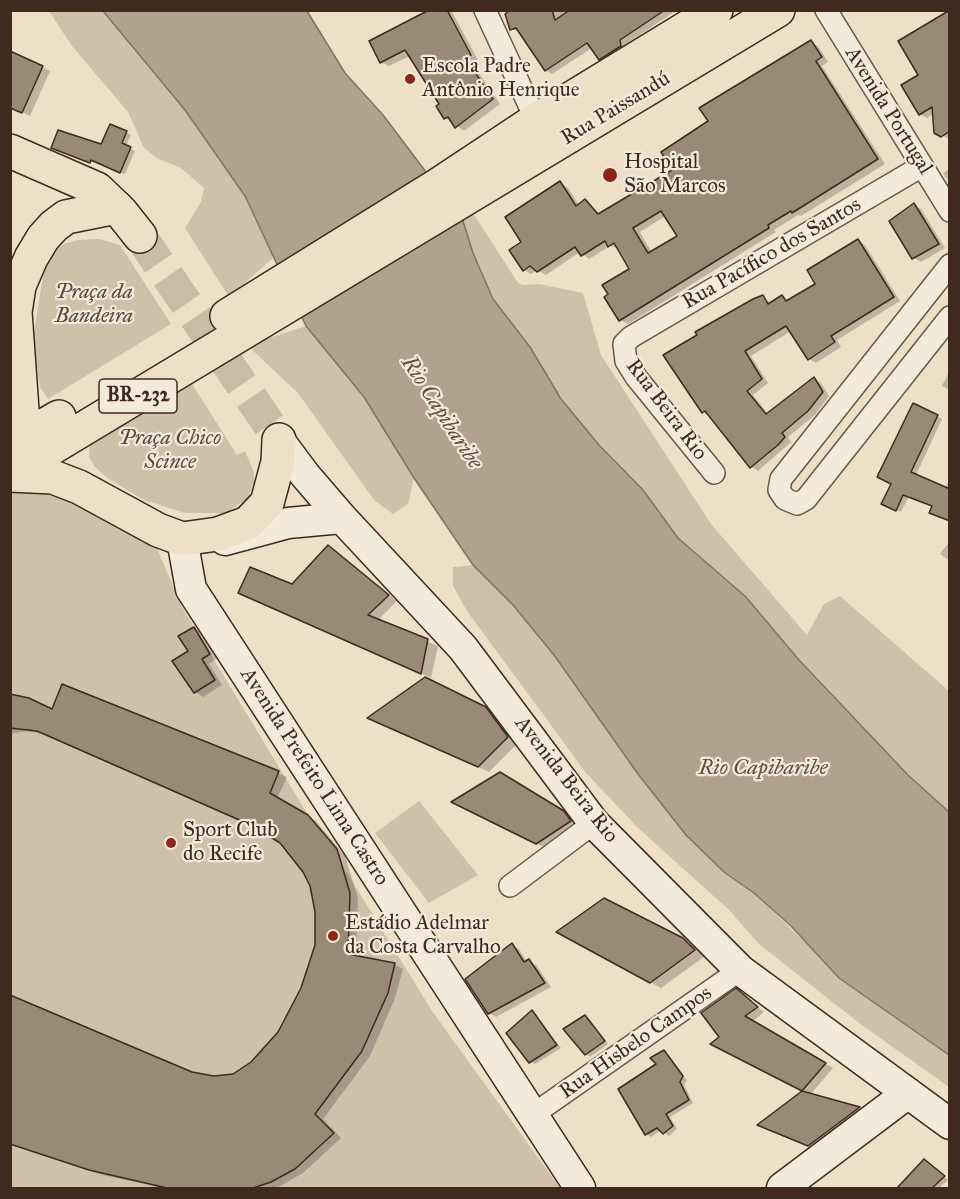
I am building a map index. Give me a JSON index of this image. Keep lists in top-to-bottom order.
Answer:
{
  "streets": {
    "main road": [
      "Rua Paissandú",
      "BR-232",
      "Avenida Prefeito Lima Castro",
      "Avenida Beira Rio"
    ],
    "street": [
      "Avenida Portugal",
      "Rua Pacífico dos Santos",
      "Rua Beira Rio",
      "Rua Hisbelo Campos"
    ]
  },
  "crossings": [
    ["Rua Paissandú", "BR-232"],
    ["Avenida Portugal", "Rua Pacífico dos Santos"],
    ["Rua Pacífico dos Santos", "Rua Beira Rio"],
    ["Avenida Prefeito Lima Castro", "Rua Hisbelo Campos"],
    ["Avenida Beira Rio", "Rua Hisbelo Campos"]
  ],
  "water": ["Rio Capibaribe"],
  "parks": ["Praça da Bandeira", "Praça Chico Scince"],
  "places": [
    "Escola Padre Antônio Henrique",
    "Hospital São Marcos",
    "Sport Club do Recife",
    "Estádio Adelmar da Costa Carvalho"
  ]
}
